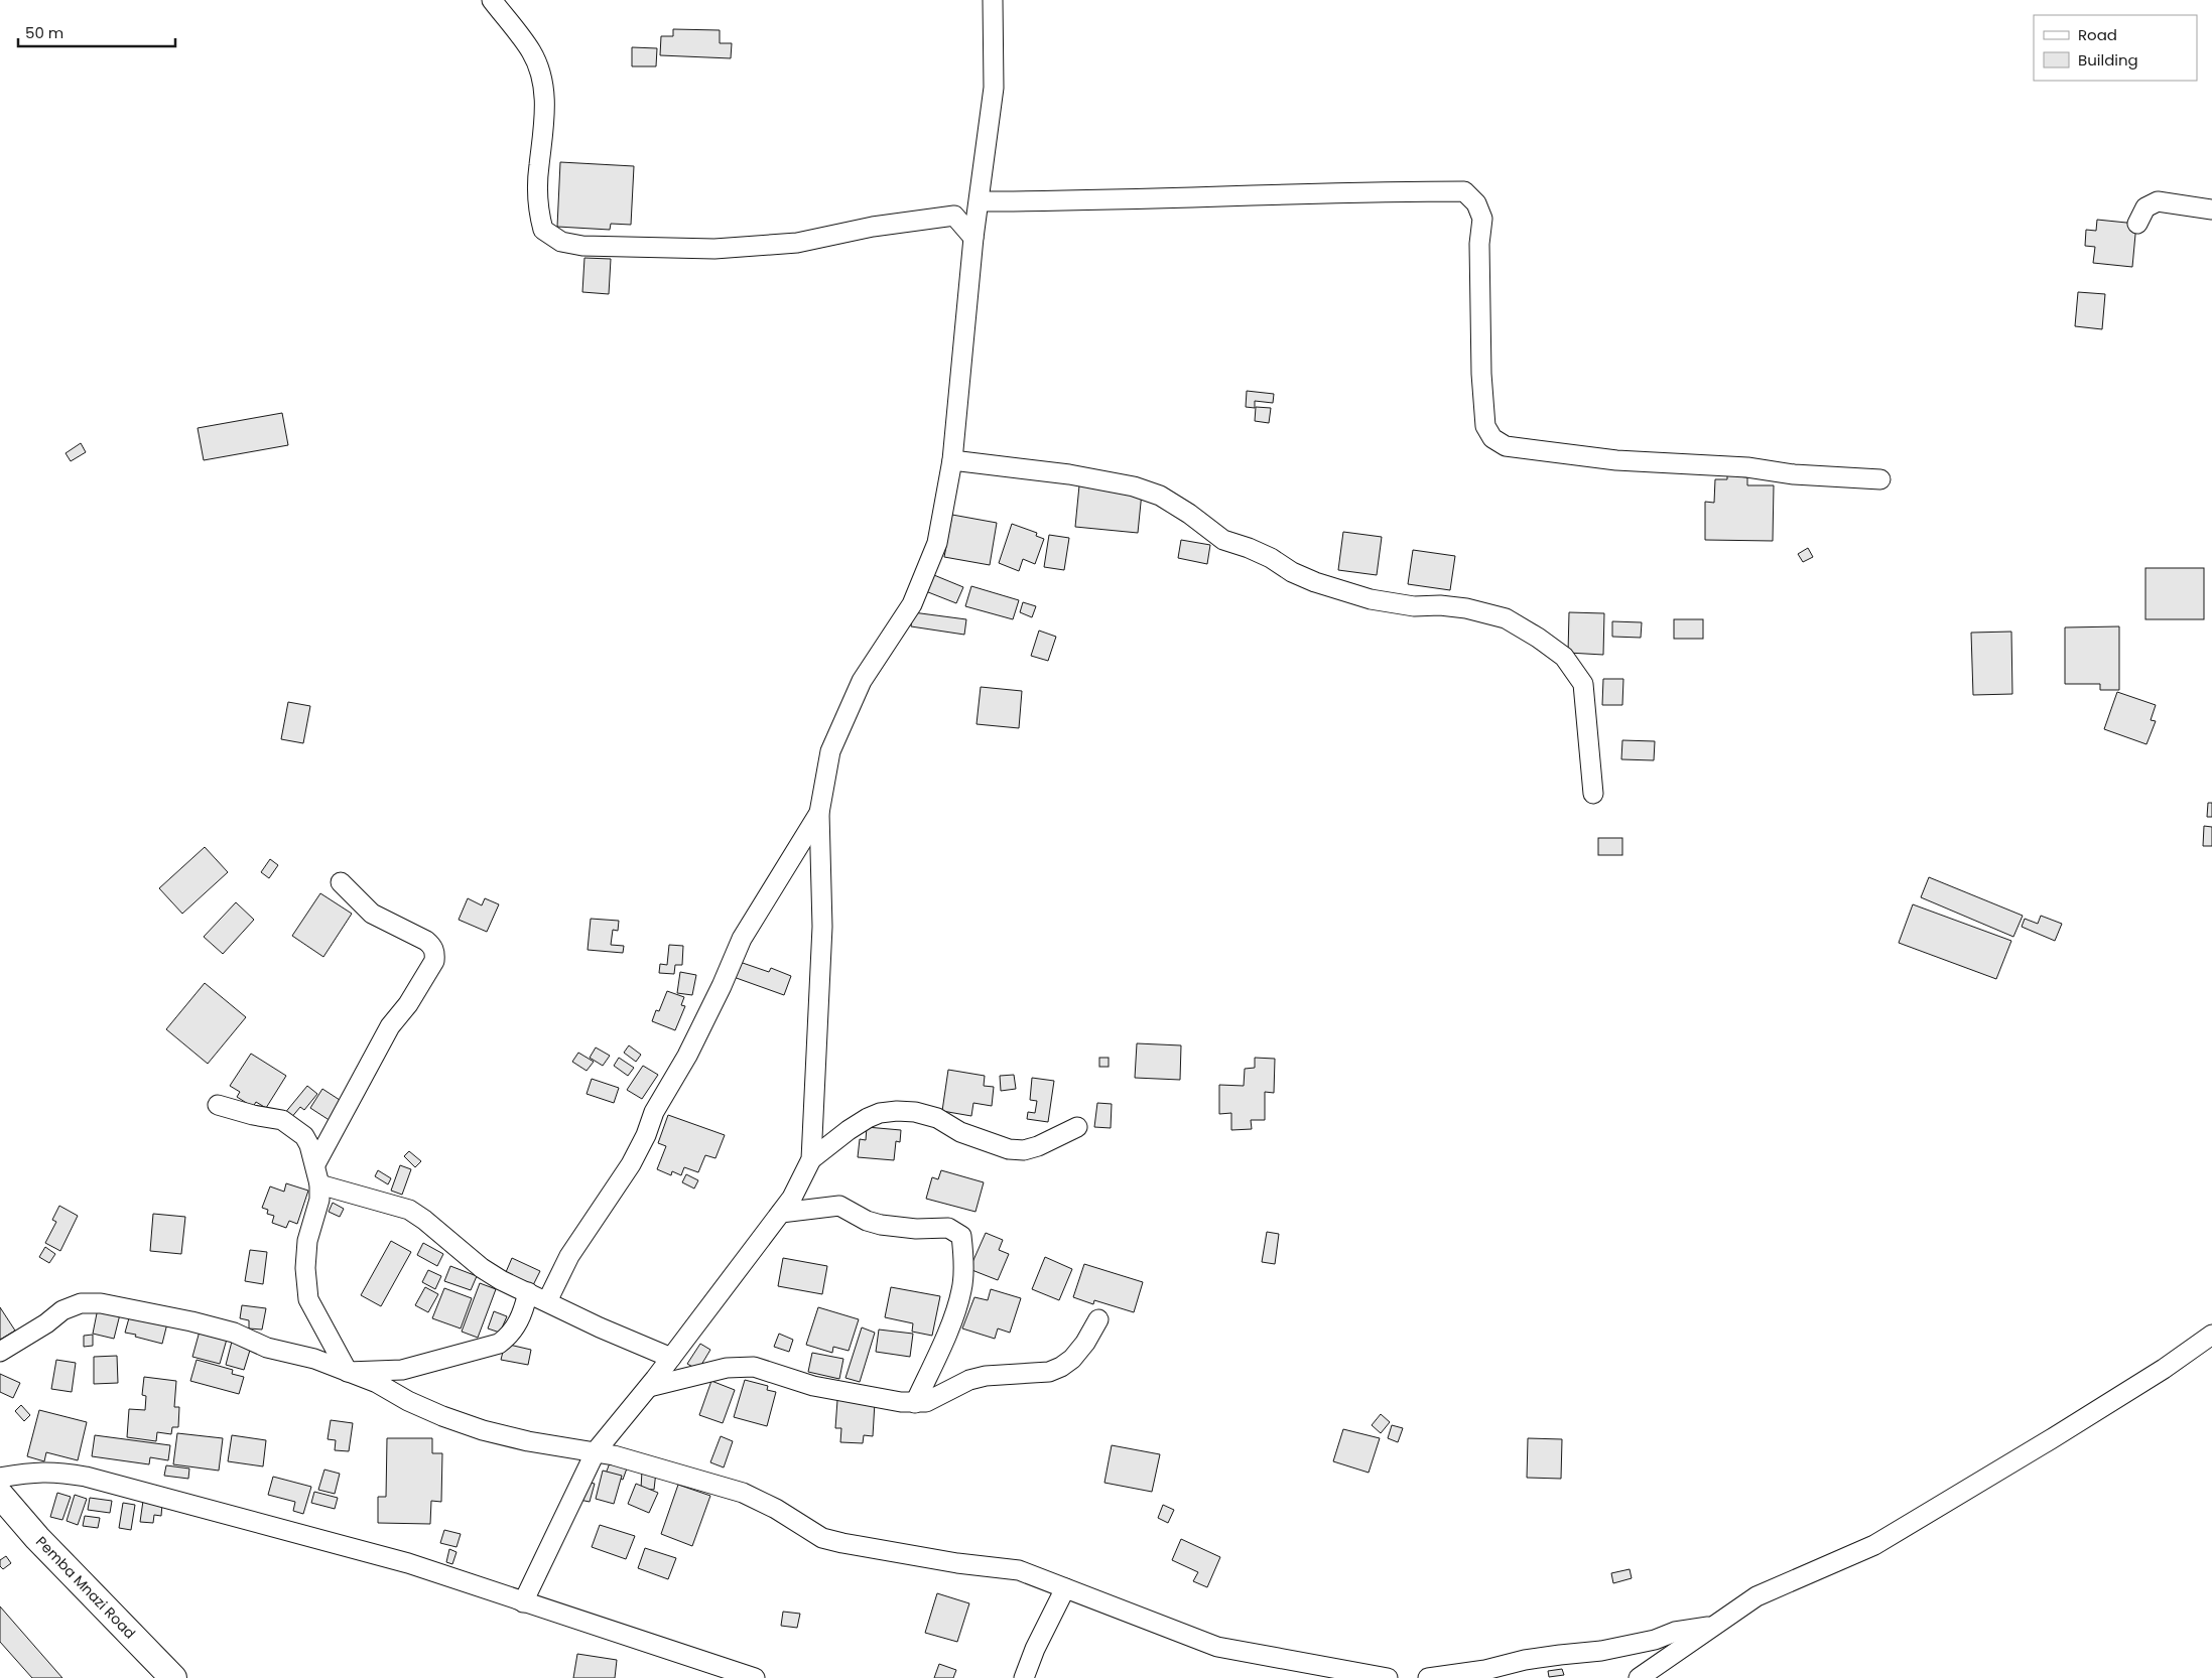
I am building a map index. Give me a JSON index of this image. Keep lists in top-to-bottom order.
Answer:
{
  "streets": {
    "main road": ["Pemba Mnazi Road"]
  },
  "legend": ["Road", "Building"],
  "scale_bar": "50 m"
}
